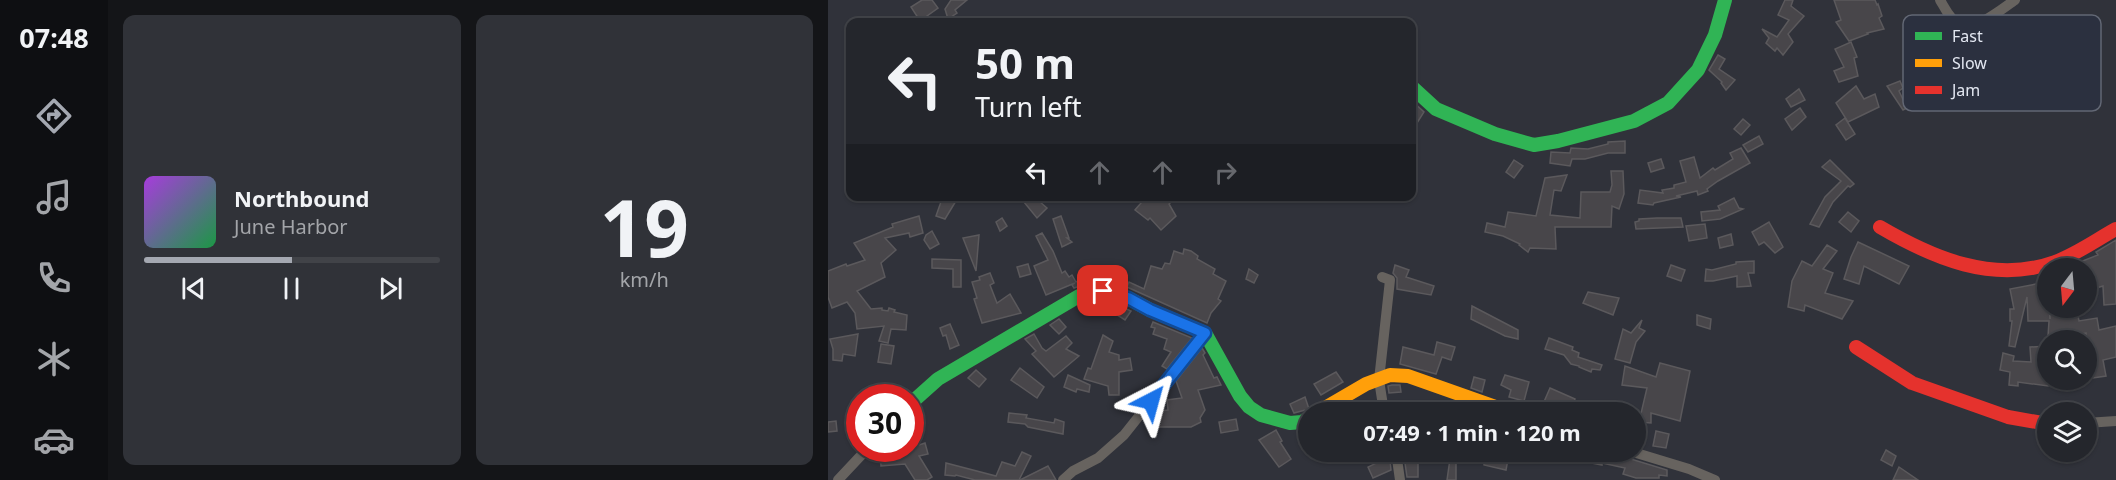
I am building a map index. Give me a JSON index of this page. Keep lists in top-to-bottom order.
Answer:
{
  "legend": ["Fast", "Slow", "Jam"],
  "north": "bottom",
  "page": {
    "tabs": "07:48",
    "tile": ["19", "km/h"],
    "turn": ["50 m", "Turn left"],
    "song": ["Northbound", "June Harbor"],
    "limit": "30",
    "trip": "07:49 · 1 min · 120 m"
  }
}
